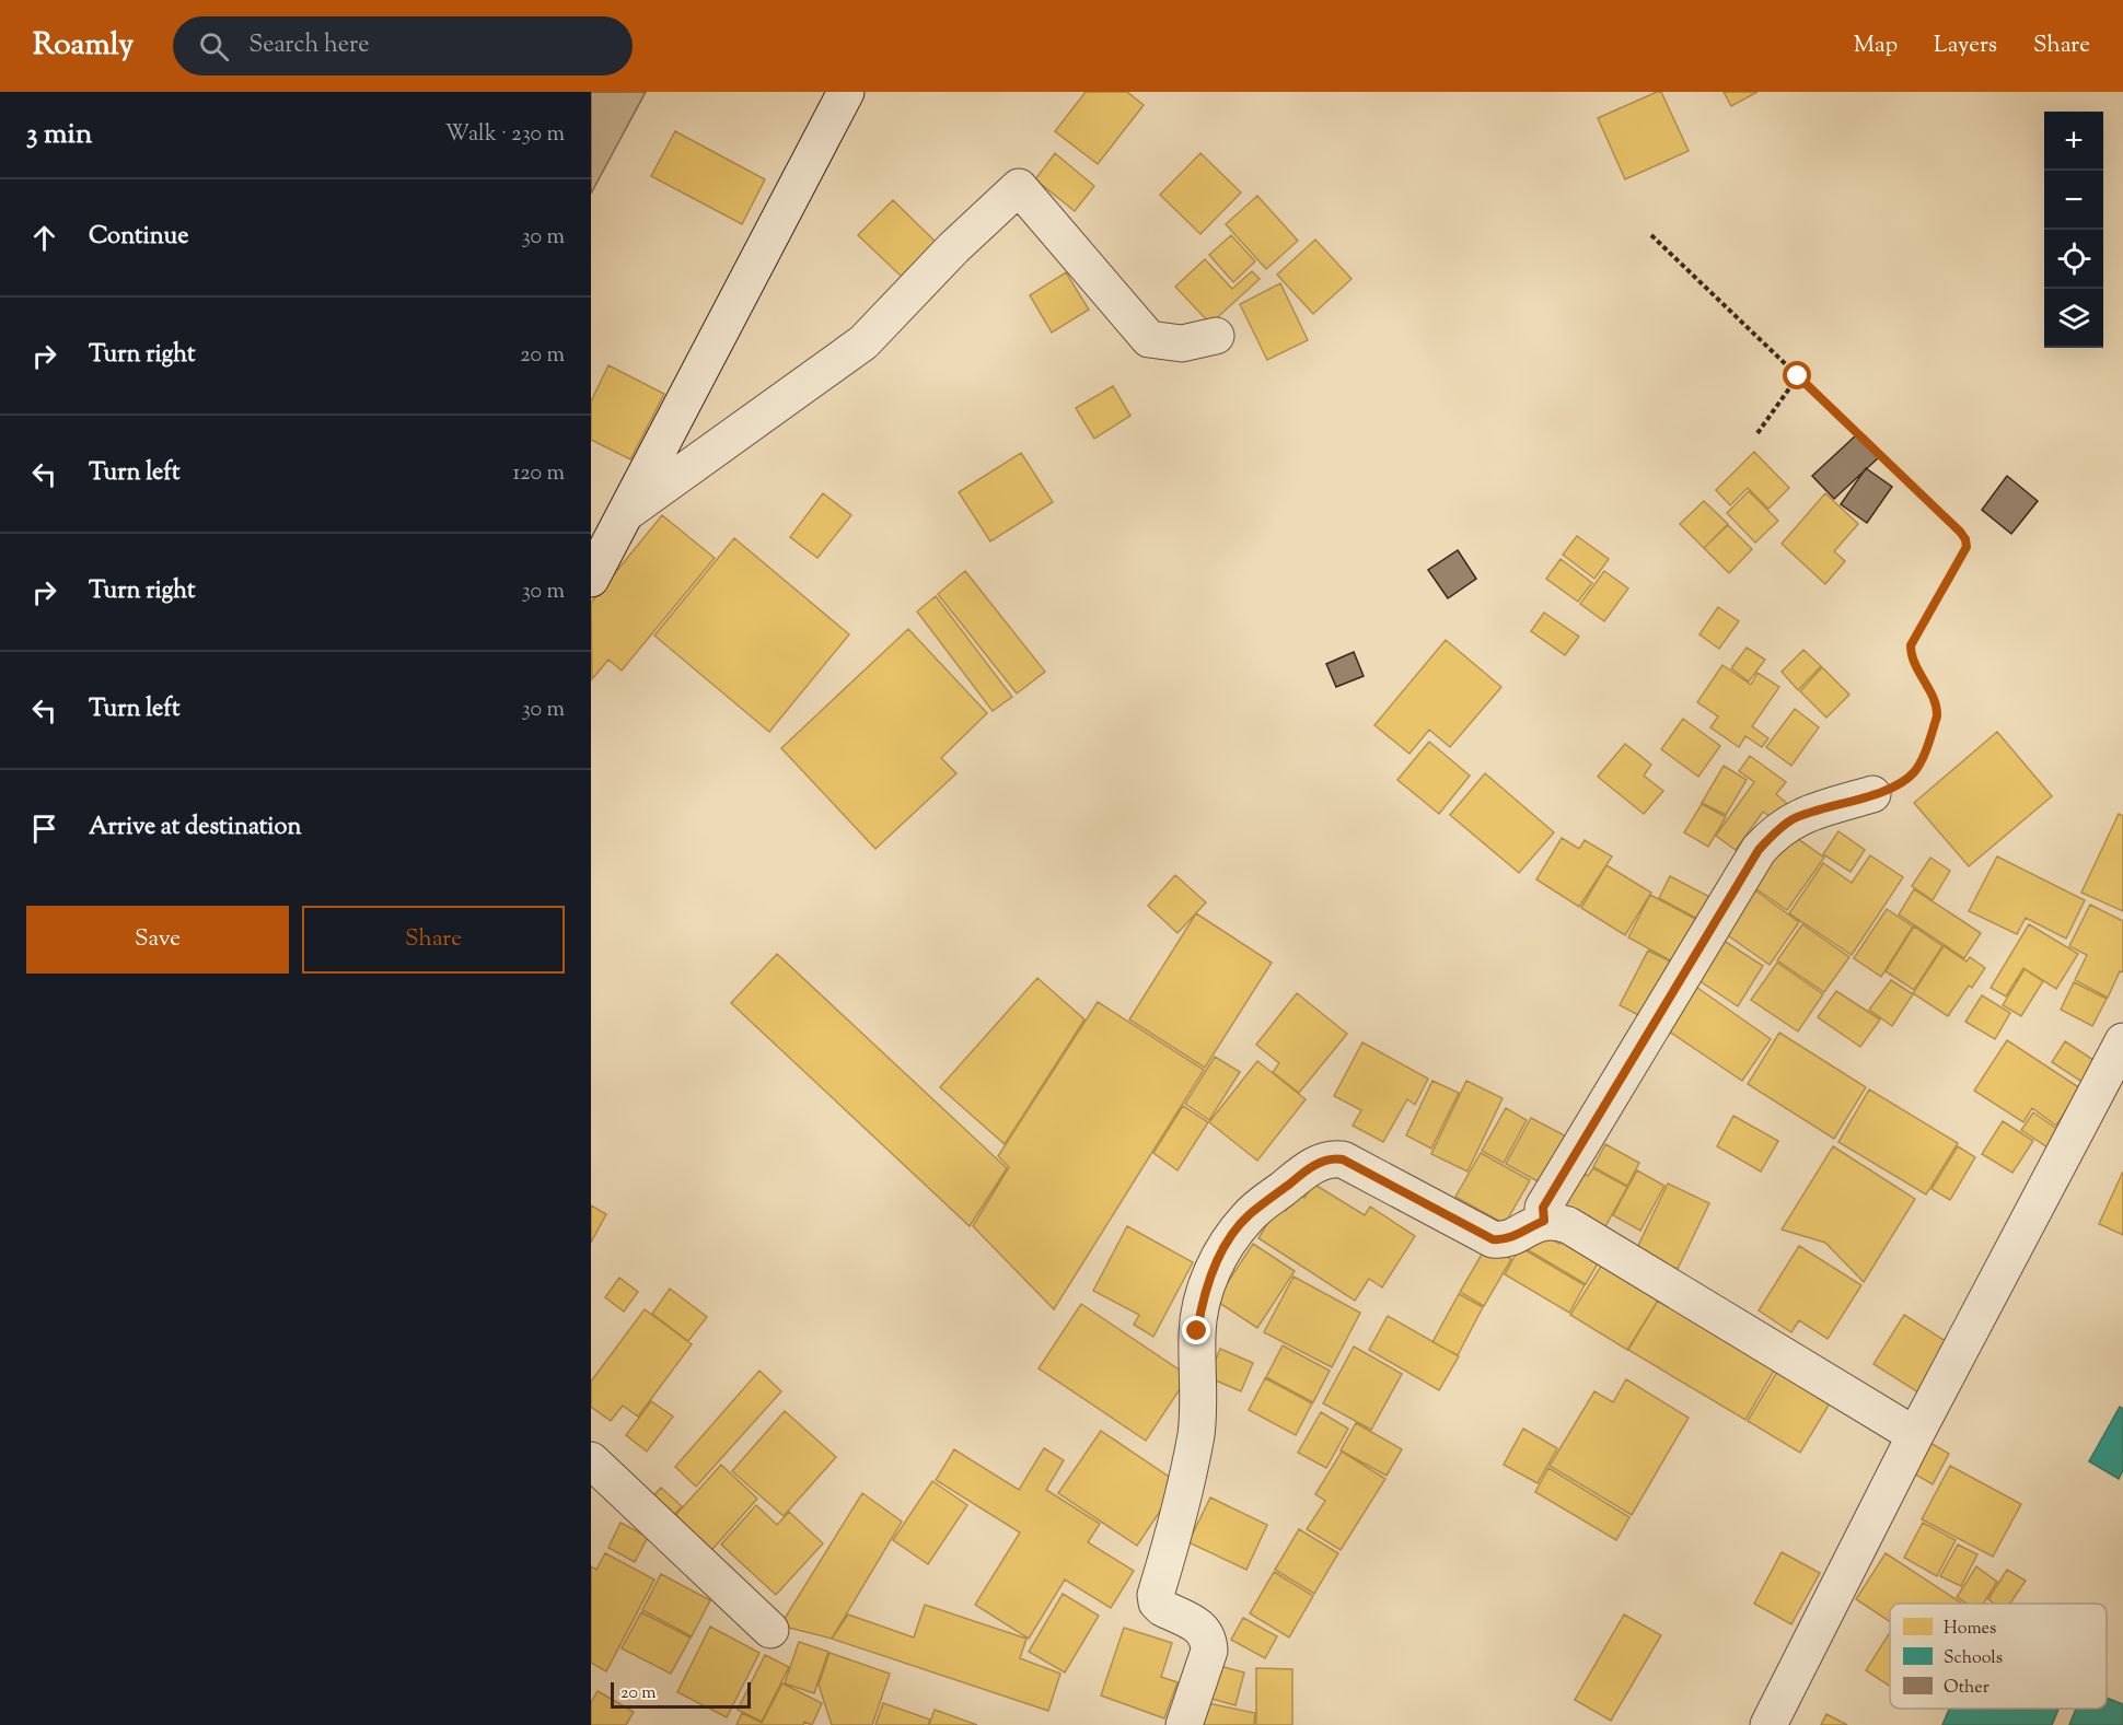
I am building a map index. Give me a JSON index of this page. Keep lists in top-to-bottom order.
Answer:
{
  "legend": ["Homes", "Schools", "Other"],
  "scale_bar": "20 m",
  "page": {
    "header": "Roamly",
    "search": "Search here",
    "nav": ["Map", "Layers", "Share"],
    "heading": ["3 min", "Walk · 230 m"],
    "map_buttons": ["+", "−"],
    "list": [
      ["Continue", "30 m"],
      ["Turn right", "20 m"],
      ["Turn left", "120 m"],
      ["Turn right", "30 m"],
      ["Turn left", "30 m"],
      "Arrive at destination"
    ],
    "buttons": ["Save", "Share"],
    "scale": "20 m"
  }
}
